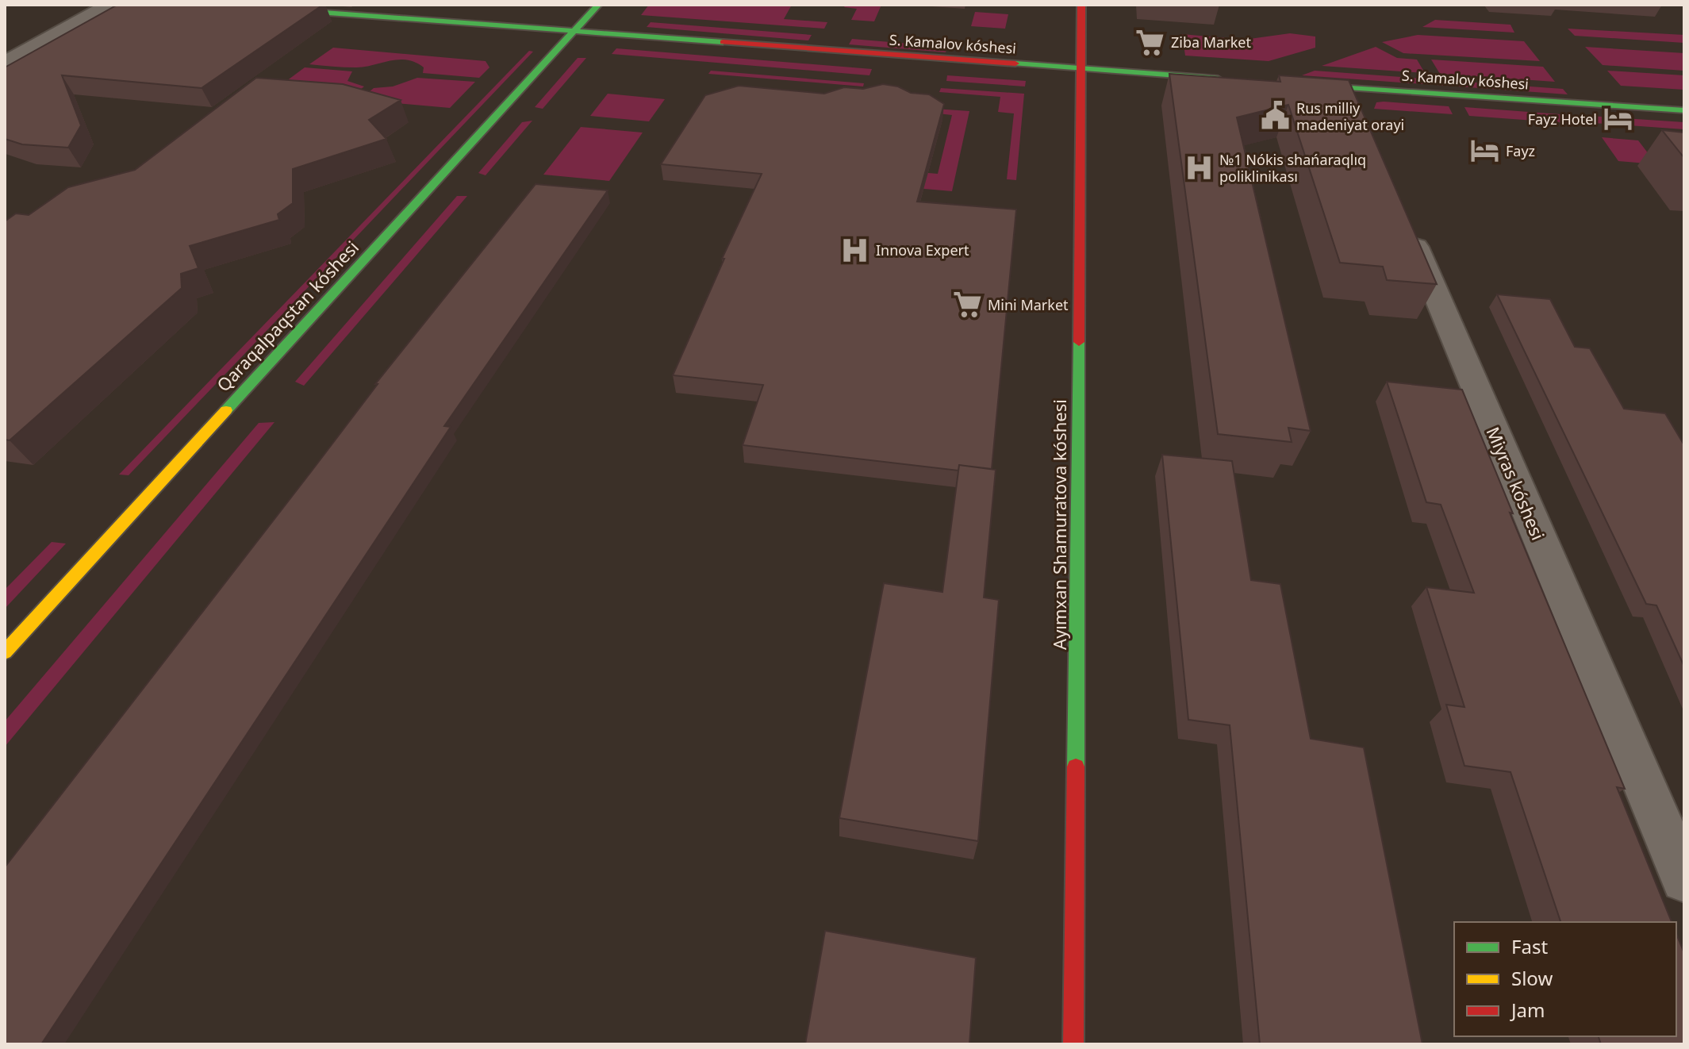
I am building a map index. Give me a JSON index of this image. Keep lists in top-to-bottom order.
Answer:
{
  "streets": {
    "street": [
      "S. Kamalov kóshesi",
      "Qaraqalpaqstan kóshesi",
      "Miyras kóshesi",
      "Ayımxan Shamuratova kóshesi"
    ]
  },
  "crossings": [
    ["S. Kamalov kóshesi", "Qaraqalpaqstan kóshesi"],
    ["S. Kamalov kóshesi", "Ayımxan Shamuratova kóshesi"]
  ],
  "places": {
    "supermarket": ["Ziba Market", "Mini Market"],
    "public building": ["Rus milliy madeniyat orayi"],
    "hotel": ["Fayz Hotel", "Fayz"],
    "hospital": ["№1 Nókis shańaraqlıq poliklinikası", "Innova Expert"]
  },
  "legend": ["Fast", "Slow", "Jam"]
}
